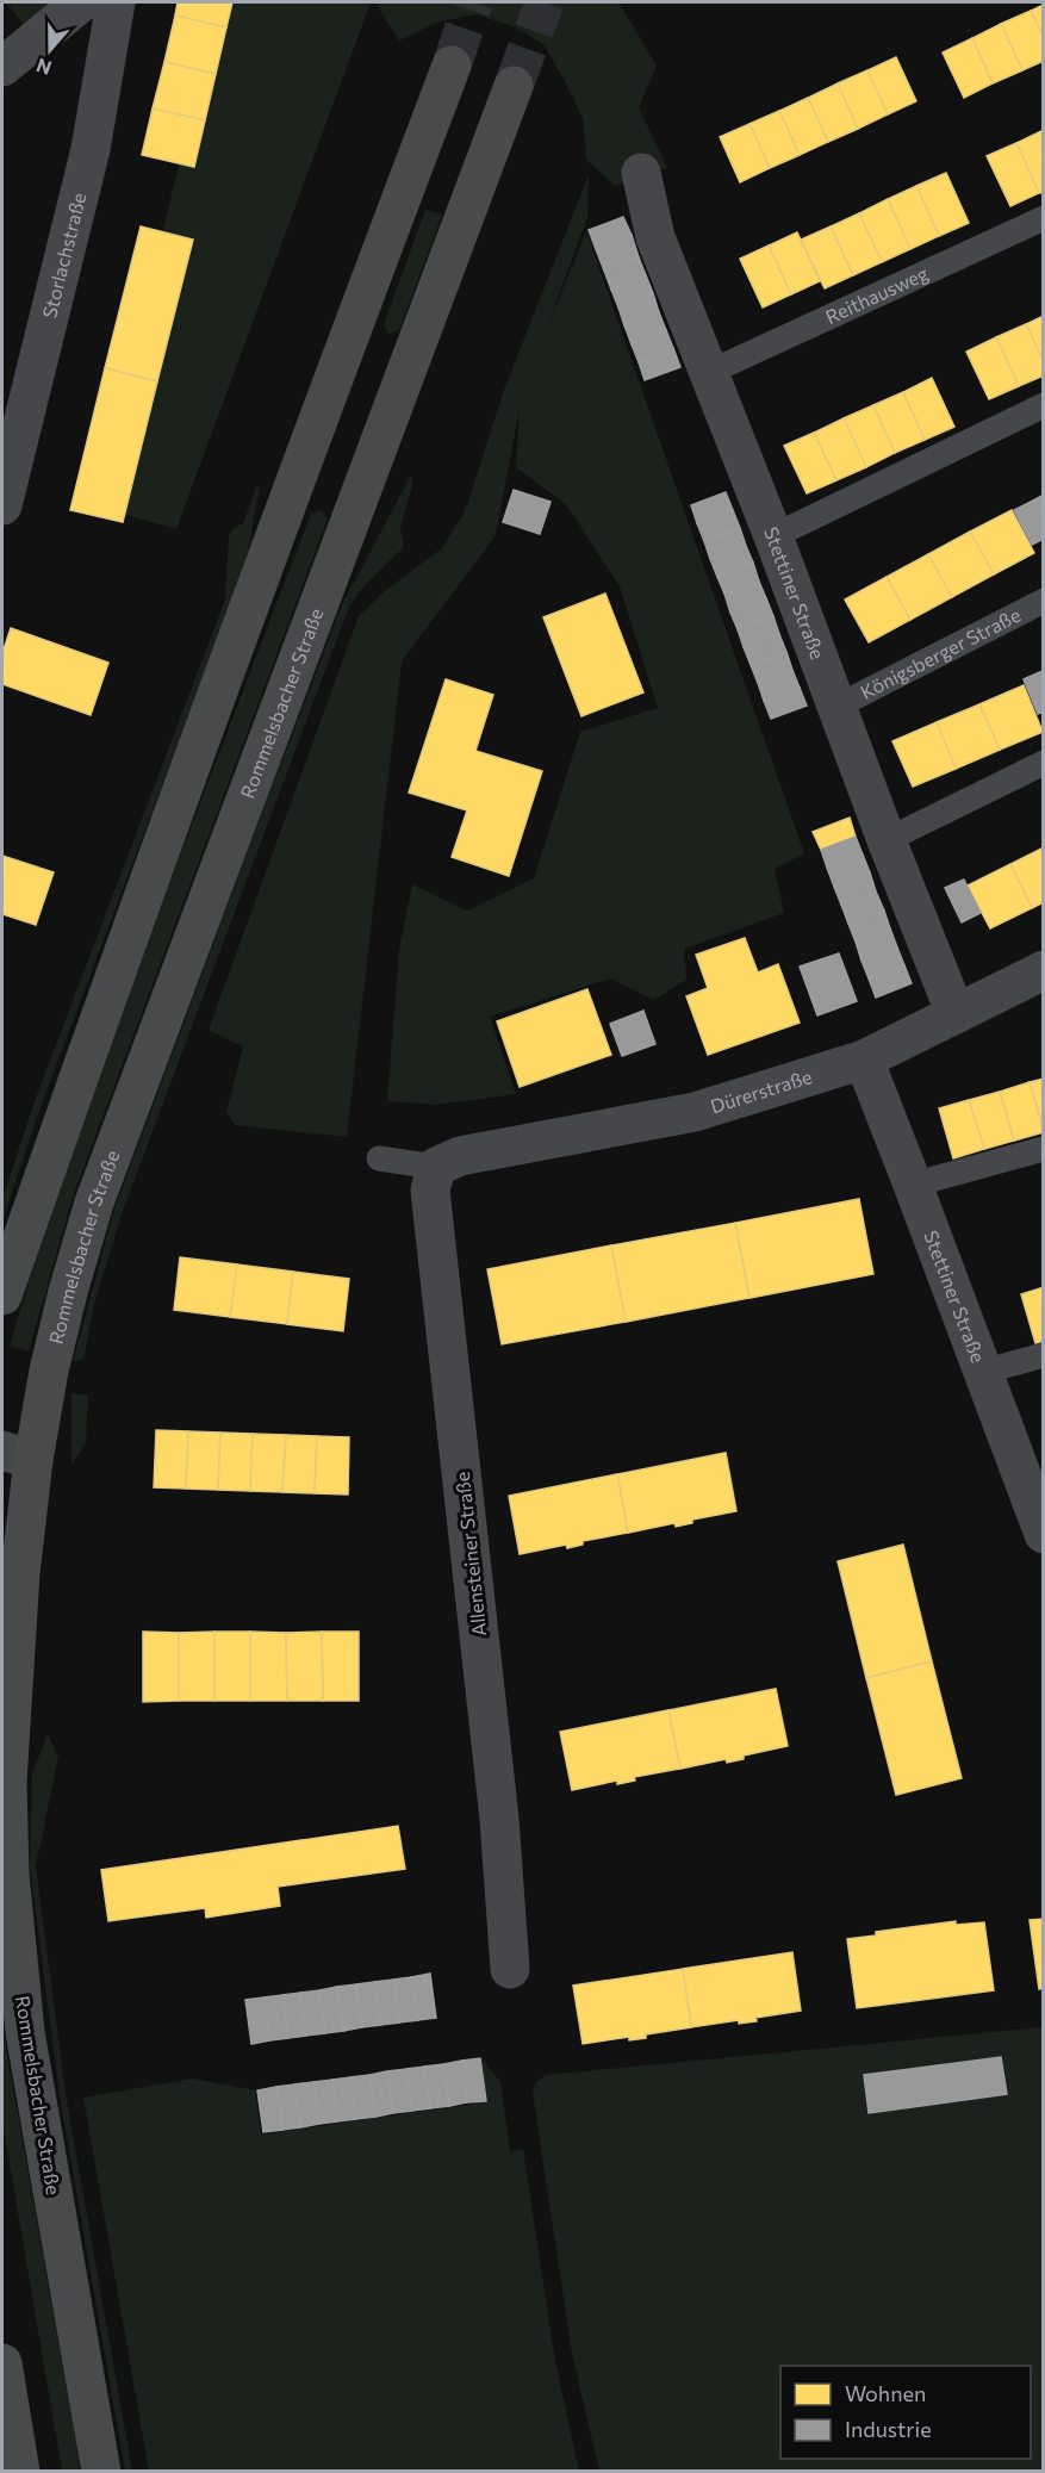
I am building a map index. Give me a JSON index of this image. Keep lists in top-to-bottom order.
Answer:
{
  "streets": {
    "main road": ["Rommelsbacher Straße"],
    "street": [
      "Storlachstraße",
      "Stettiner Straße",
      "Dürerstraße",
      "Allensteiner Straße"
    ],
    "lane": ["Reithausweg", "Königsberger Straße"]
  },
  "crossings": [
    ["Reithausweg", "Stettiner Straße"],
    ["Stettiner Straße", "Königsberger Straße"],
    ["Stettiner Straße", "Dürerstraße"],
    ["Dürerstraße", "Allensteiner Straße"]
  ],
  "legend": ["Wohnen", "Industrie"],
  "north": "bottom"
}
